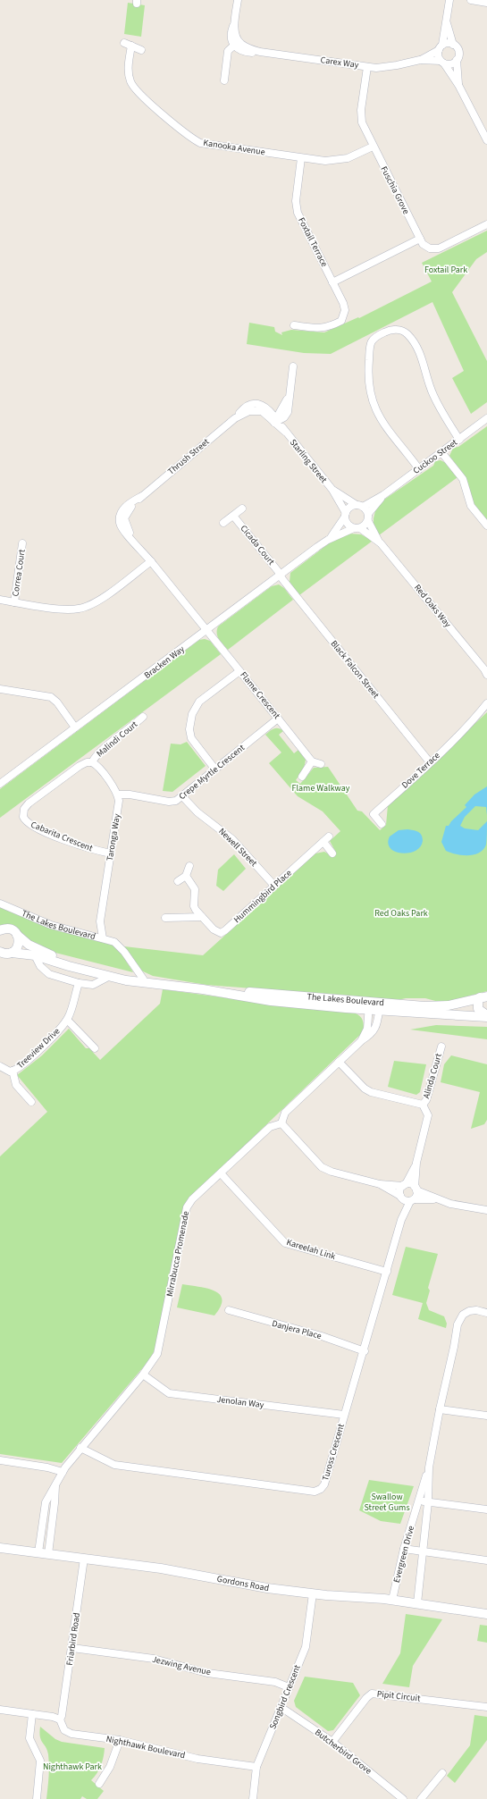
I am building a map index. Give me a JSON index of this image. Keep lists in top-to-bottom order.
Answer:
{
  "streets": {
    "street": [
      "Carex Way",
      "Kanooka Avenue",
      "Fuschia Grove",
      "Foxtail Terrace",
      "Thrush Street",
      "Cuckoo Street",
      "Starling Street",
      "Cicada Court",
      "Correa Court",
      "Red Oaks Way",
      "Bracken Way",
      "Black Falcon Street",
      "Flame Crescent",
      "Malindi Court",
      "Dove Terrace",
      "Crepe Myrtle Crescent",
      "Cabarita Crescent",
      "Taronga Way",
      "Newell Street",
      "Hummingbird Place",
      "The Lakes Boulevard",
      "Treeview Drive",
      "Alinda Court",
      "Kareelah Link",
      "Mirrabucca Promenade",
      "Danjera Place",
      "Jenolan Way",
      "Tuross Crescent",
      "Evergreen Drive",
      "Gordons Road",
      "Friarbird Road",
      "Jezwing Avenue",
      "Pipit Circuit",
      "Songbird Crescent",
      "Nighthawk Boulevard",
      "Butcherbird Grove"
    ]
  },
  "crossings": [
    ["Carex Way", "Fuschia Grove"],
    ["Kanooka Avenue", "Fuschia Grove"],
    ["Kanooka Avenue", "Foxtail Terrace"],
    ["Thrush Street", "Starling Street"],
    ["Thrush Street", "Bracken Way"],
    ["Thrush Street", "Flame Crescent"],
    ["Cuckoo Street", "Starling Street"],
    ["Cuckoo Street", "Red Oaks Way"],
    ["Cuckoo Street", "Bracken Way"],
    ["Starling Street", "Red Oaks Way"],
    ["Starling Street", "Bracken Way"],
    ["Cicada Court", "Bracken Way"],
    ["Cicada Court", "Black Falcon Street"],
    ["Red Oaks Way", "Bracken Way"],
    ["Bracken Way", "Black Falcon Street"],
    ["Bracken Way", "Flame Crescent"],
    ["Black Falcon Street", "Dove Terrace"],
    ["Flame Crescent", "Crepe Myrtle Crescent"],
    ["Malindi Court", "Cabarita Crescent"],
    ["Crepe Myrtle Crescent", "Taronga Way"],
    ["Crepe Myrtle Crescent", "Newell Street"],
    ["Cabarita Crescent", "Taronga Way"],
    ["Taronga Way", "The Lakes Boulevard"],
    ["Newell Street", "Hummingbird Place"],
    ["Kareelah Link", "Mirrabucca Promenade"],
    ["Kareelah Link", "Tuross Crescent"],
    ["Mirrabucca Promenade", "Jenolan Way"],
    ["Mirrabucca Promenade", "Tuross Crescent"],
    ["Mirrabucca Promenade", "Gordons Road"],
    ["Danjera Place", "Tuross Crescent"],
    ["Jenolan Way", "Tuross Crescent"],
    ["Evergreen Drive", "Gordons Road"],
    ["Gordons Road", "Friarbird Road"],
    ["Gordons Road", "Songbird Crescent"],
    ["Friarbird Road", "Jezwing Avenue"],
    ["Friarbird Road", "Nighthawk Boulevard"],
    ["Jezwing Avenue", "Songbird Crescent"],
    ["Pipit Circuit", "Butcherbird Grove"],
    ["Songbird Crescent", "Nighthawk Boulevard"],
    ["Songbird Crescent", "Butcherbird Grove"]
  ],
  "parks": [
    "Foxtail Park",
    "Flame Walkway",
    "Red Oaks Park",
    "Swallow Street Gums",
    "Nighthawk Park"
  ]
}
